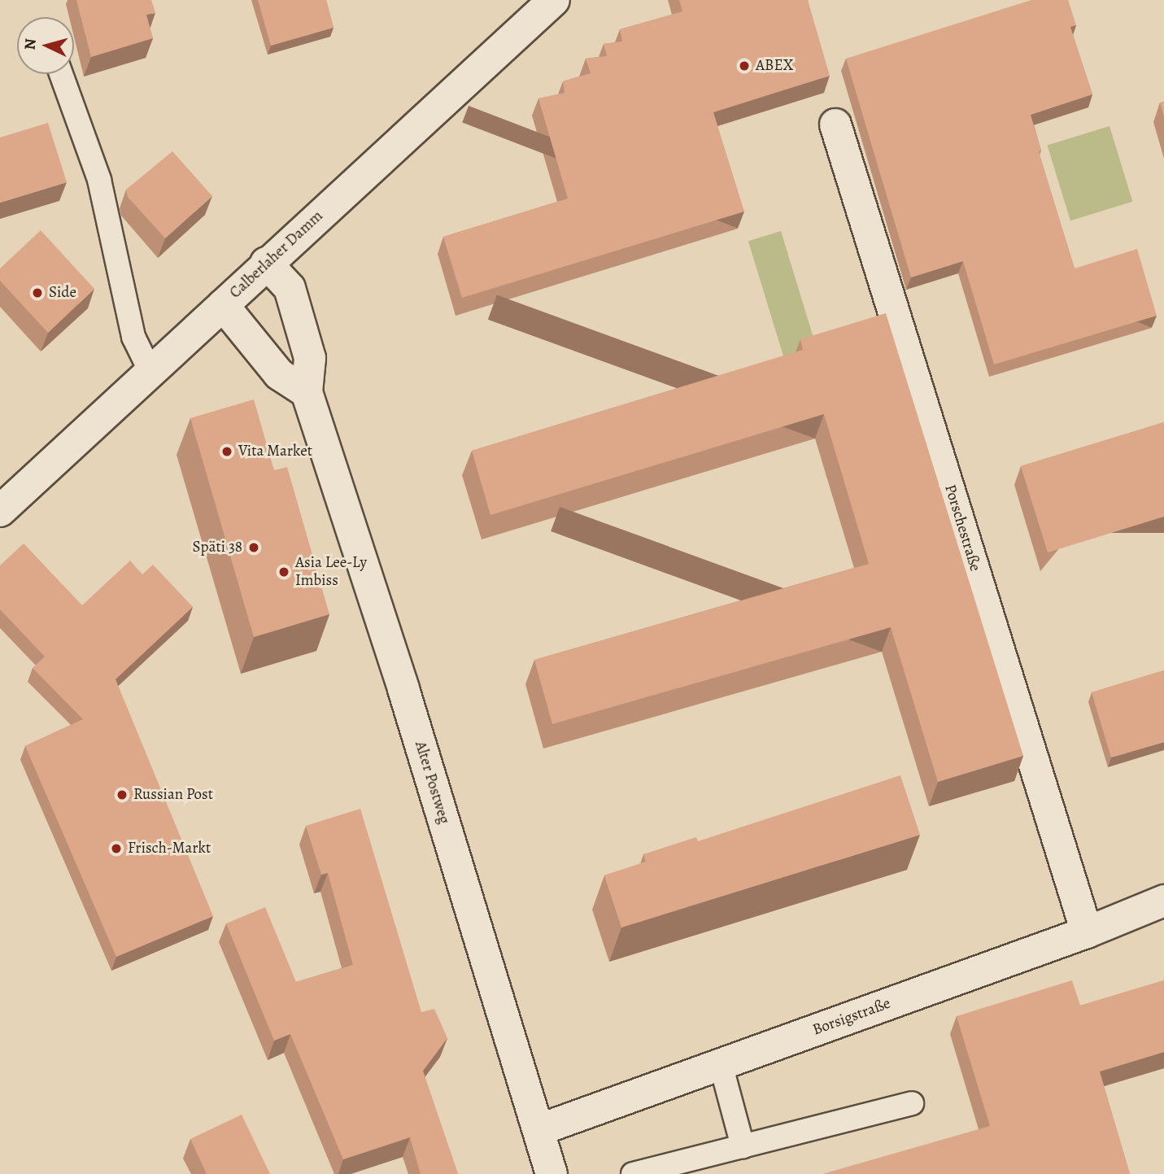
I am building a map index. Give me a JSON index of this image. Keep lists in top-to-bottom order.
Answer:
{
  "streets": {
    "street": [
      "Calberlaher Damm",
      "Porschestraße",
      "Alter Postweg",
      "Borsigstraße"
    ]
  },
  "crossings": [
    ["Calberlaher Damm", "Alter Postweg"],
    ["Porschestraße", "Borsigstraße"],
    ["Alter Postweg", "Borsigstraße"]
  ],
  "places": [
    "ABEX",
    "Side",
    "Vita Market",
    "Späti 38",
    "Asia Lee-Ly Imbiss",
    "Russian Post",
    "Frisch-Markt"
  ],
  "north": "left"
}
